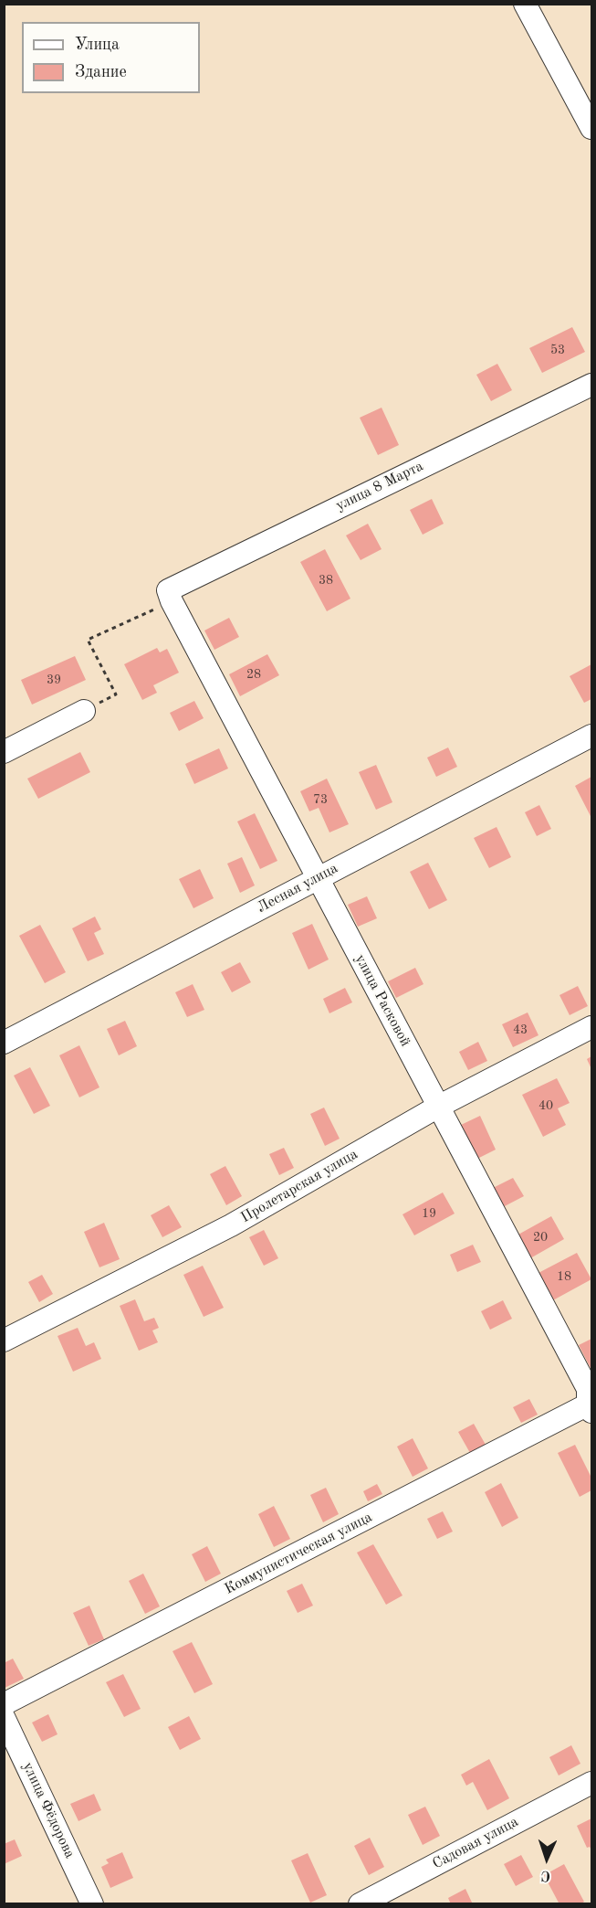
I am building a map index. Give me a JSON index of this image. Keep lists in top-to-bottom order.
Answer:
{
  "streets": {
    "street": [
      "улица 8 Марта",
      "Лесная улица",
      "улица Расковой",
      "Пролетарская улица",
      "Коммунистическая улица",
      "улица Фёдорова",
      "Садовая улица"
    ]
  },
  "crossings": [
    ["улица 8 Марта", "улица Расковой"],
    ["Лесная улица", "улица Расковой"],
    ["улица Расковой", "Пролетарская улица"],
    ["улица Расковой", "Коммунистическая улица"]
  ],
  "house_numbers": [
    "53",
    "38",
    "28",
    "39",
    "73",
    "43",
    "40",
    "19",
    "20",
    "18"
  ],
  "legend": ["Улица", "Здание"],
  "north": "bottom"
}
